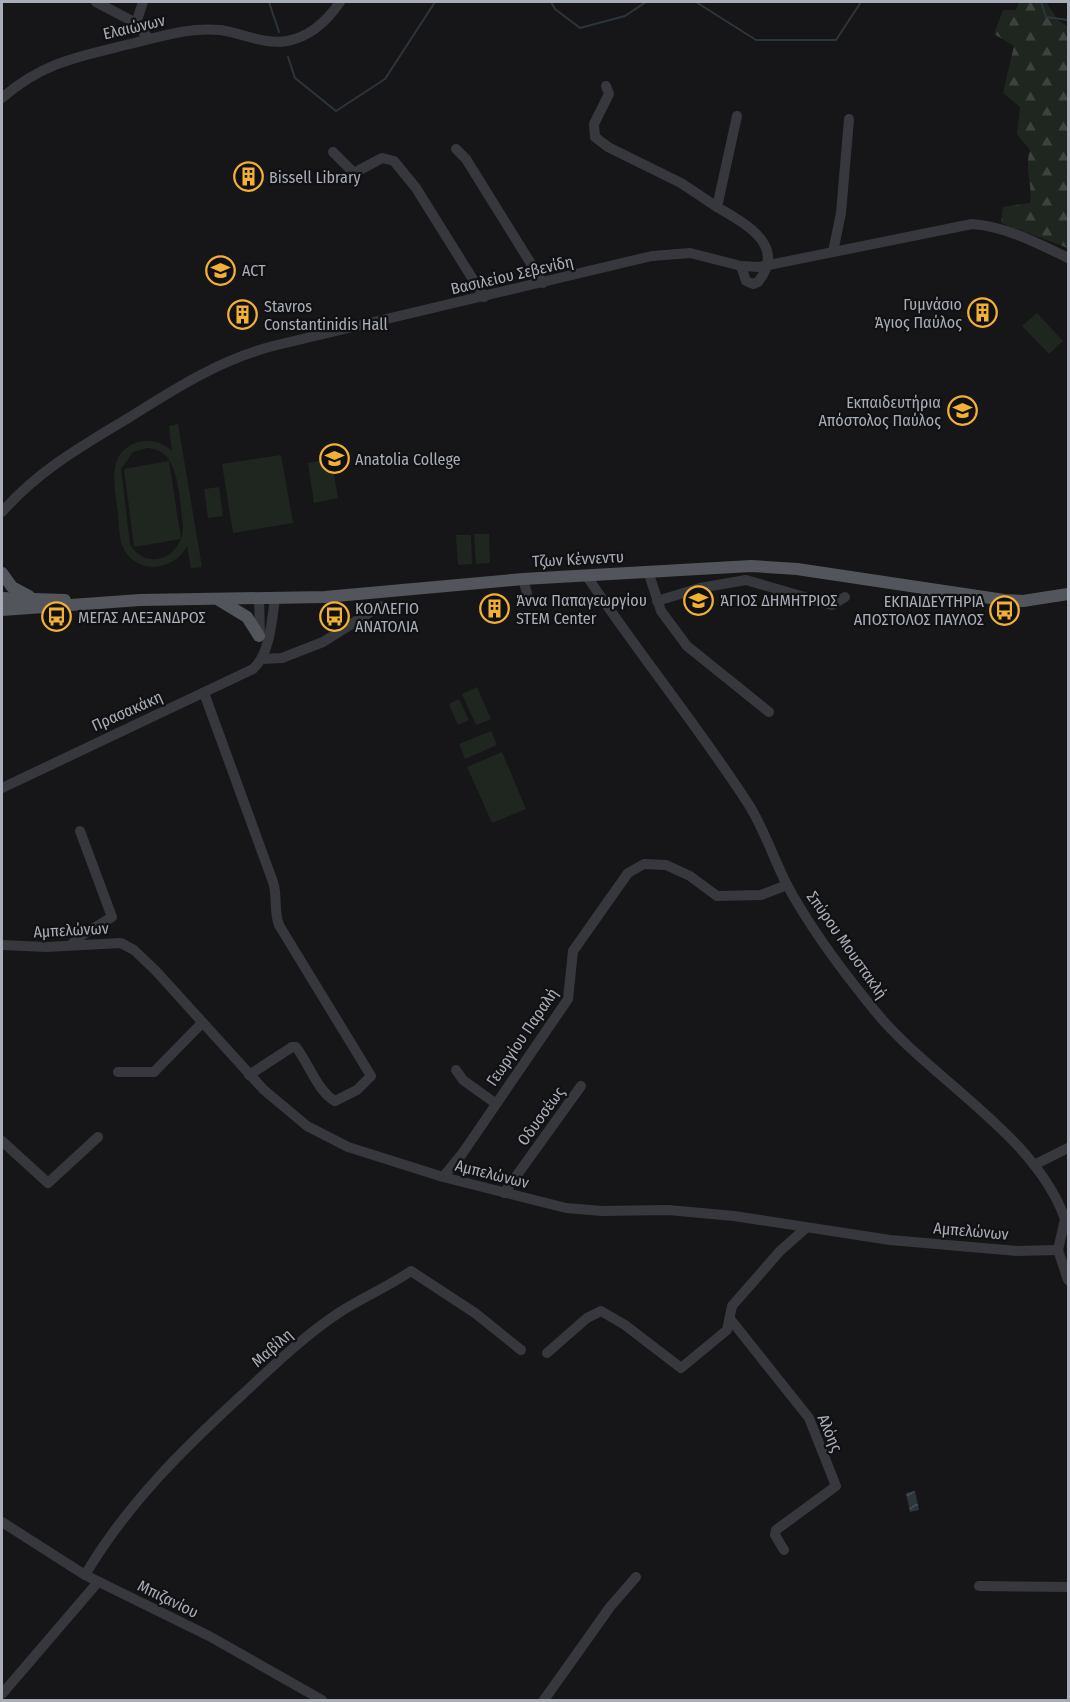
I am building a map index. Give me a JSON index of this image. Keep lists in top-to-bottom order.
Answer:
{
  "streets": {
    "main road": ["Τζων Κέννεντυ"],
    "street": [
      "Ελαιώνων",
      "Βασιλείου Σεβενίδη",
      "Πρασακάκη",
      "Αμπελώνων",
      "Σπύρου Μουστακλή",
      "Γεωργίου Παραλή",
      "Οδυσσέως",
      "Μαβίλη",
      "Αλόης",
      "Μπιζανίου"
    ]
  },
  "crossings": [
    ["Τζων Κέννεντυ", "Σπύρου Μουστακλή"],
    ["Αμπελώνων", "Σπύρου Μουστακλή"],
    ["Αμπελώνων", "Γεωργίου Παραλή"],
    ["Αμπελώνων", "Οδυσσέως"],
    ["Σπύρου Μουστακλή", "Γεωργίου Παραλή"],
    ["Μαβίλη", "Μπιζανίου"]
  ],
  "places": {
    "building": [
      "Bissell Library",
      "Γυμνάσιο Άγιος Παύλος",
      "Stavros Constantinidis Hall",
      "Άννα Παπαγεωργίου STEM Center"
    ],
    "school or university": [
      "ACT",
      "Εκπαιδευτήρια Απόστολος Παύλος",
      "Anatolia College",
      "ΆΓΙΟΣ ΔΗΜΗΤΡΙΟΣ"
    ],
    "bus stop": ["ΕΚΠΑΙΔΕΥΤΗΡΙΑ ΑΠΟΣΤΟΛΟΣ ΠΑΥΛΟΣ", "ΜΕΓΑΣ ΑΛΕΞΑΝΔΡΟΣ", "ΚΟΛΛΕΓΙΟ ΑΝΑΤΟΛΙΑ"]
  }
}
